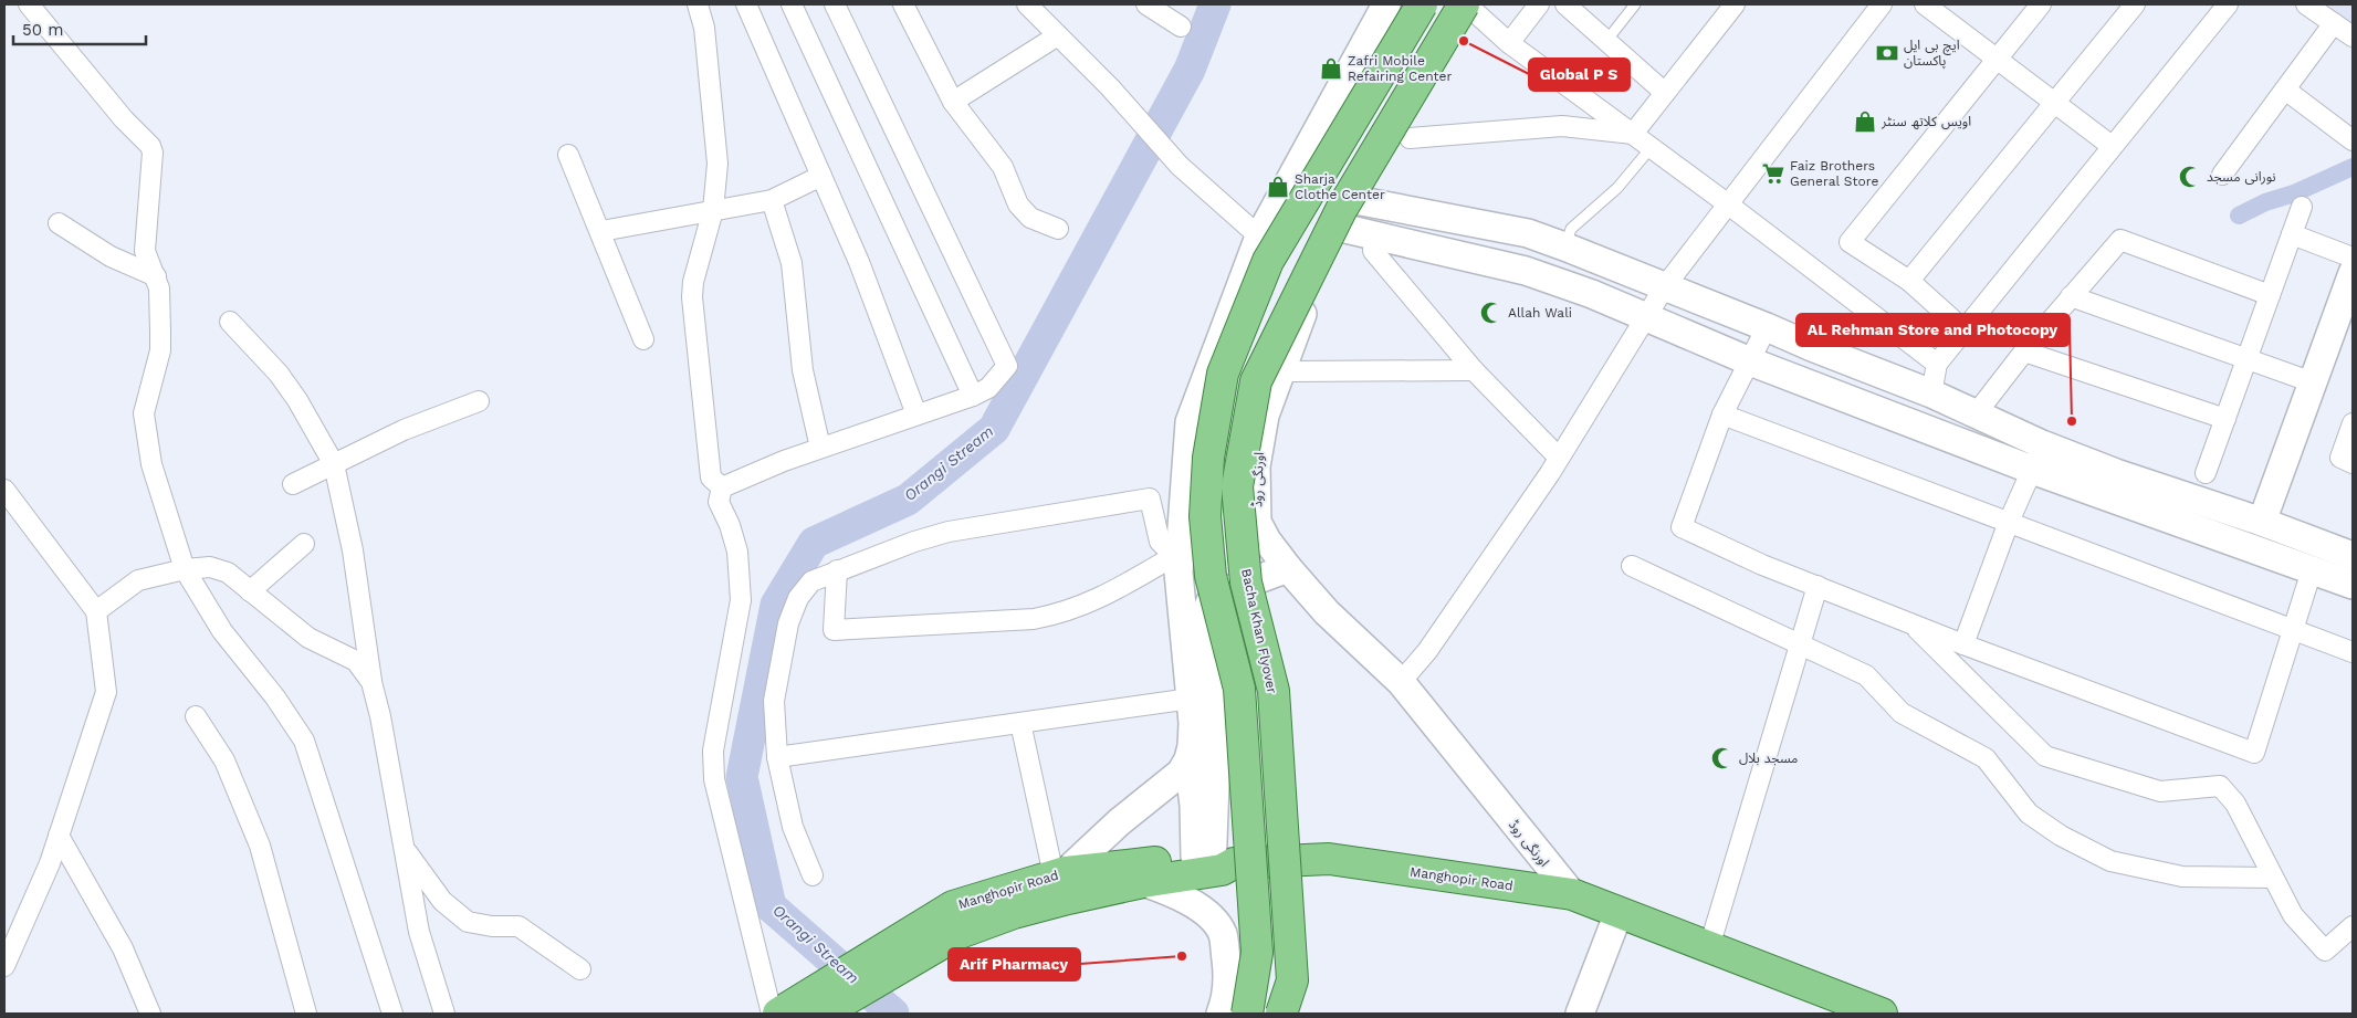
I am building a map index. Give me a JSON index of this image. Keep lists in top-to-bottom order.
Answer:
{
  "streets": {
    "main road": ["Bacha Khan Flyover", "Manghopir Road"],
    "street": ["اورنگی روڈ"]
  },
  "crossings": [
    ["اورنگی روڈ", "Bacha Khan Flyover"],
    ["اورنگی روڈ", "Manghopir Road"]
  ],
  "water": ["Orangi Stream"],
  "places": {
    "other": ["Global P S", "AL Rehman Store and Photocopy", "Arif Pharmacy"],
    "bank": ["ایچ بی ایل پاکستان"],
    "shop": ["Zafri Mobile Refairing Center", "اویس کلاتھ سنٹر", "Sharja Clothe Center"],
    "supermarket": ["Faiz Brothers General Store"],
    "mosque": ["نورانی مسجد", "Allah Wali", "مسجد بلال"]
  },
  "scale_bar": "50 m"
}
